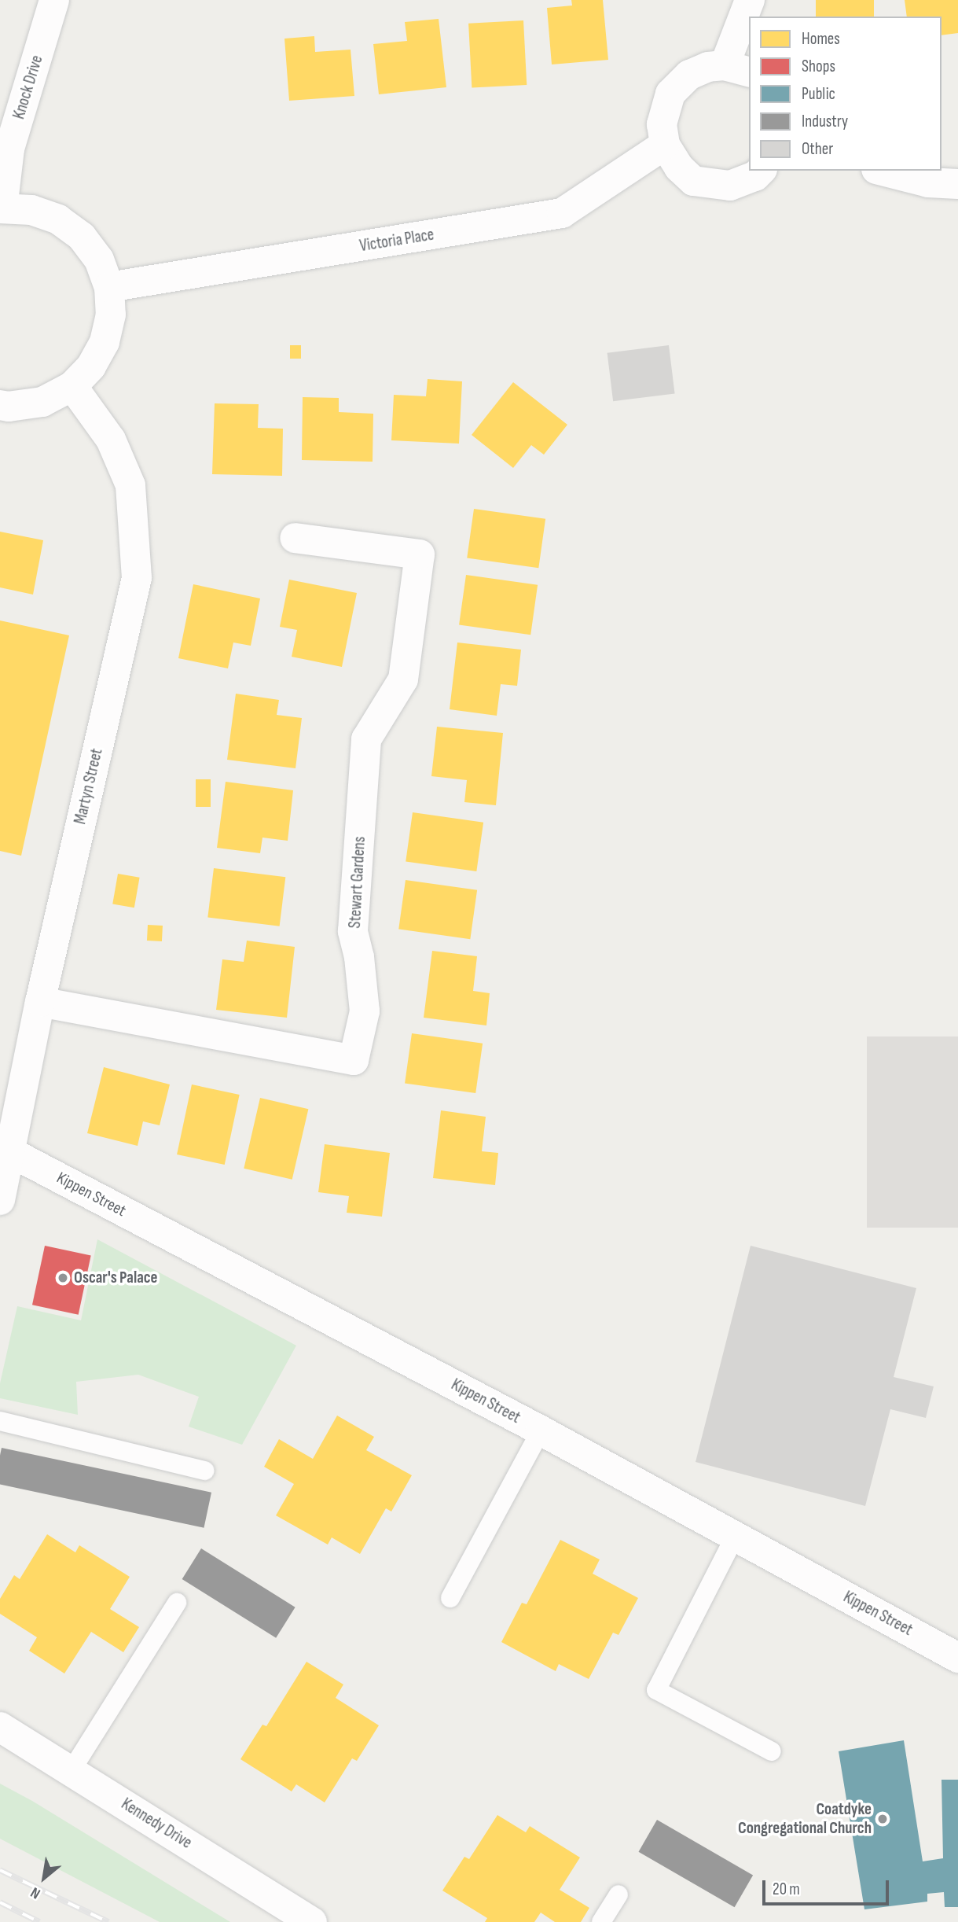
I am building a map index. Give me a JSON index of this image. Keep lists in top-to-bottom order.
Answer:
{
  "streets": {
    "street": [
      "Knock Drive",
      "Victoria Place",
      "Martyn Street",
      "Stewart Gardens",
      "Kippen Street",
      "Kennedy Drive"
    ]
  },
  "crossings": [
    ["Martyn Street", "Stewart Gardens"],
    ["Martyn Street", "Kippen Street"]
  ],
  "places": ["Oscar's Palace", "Coatdyke Congregational Church"],
  "legend": [
    "Homes",
    "Shops",
    "Public",
    "Industry",
    "Other"
  ],
  "scale_bar": "20 m",
  "north": "bottom left"
}
